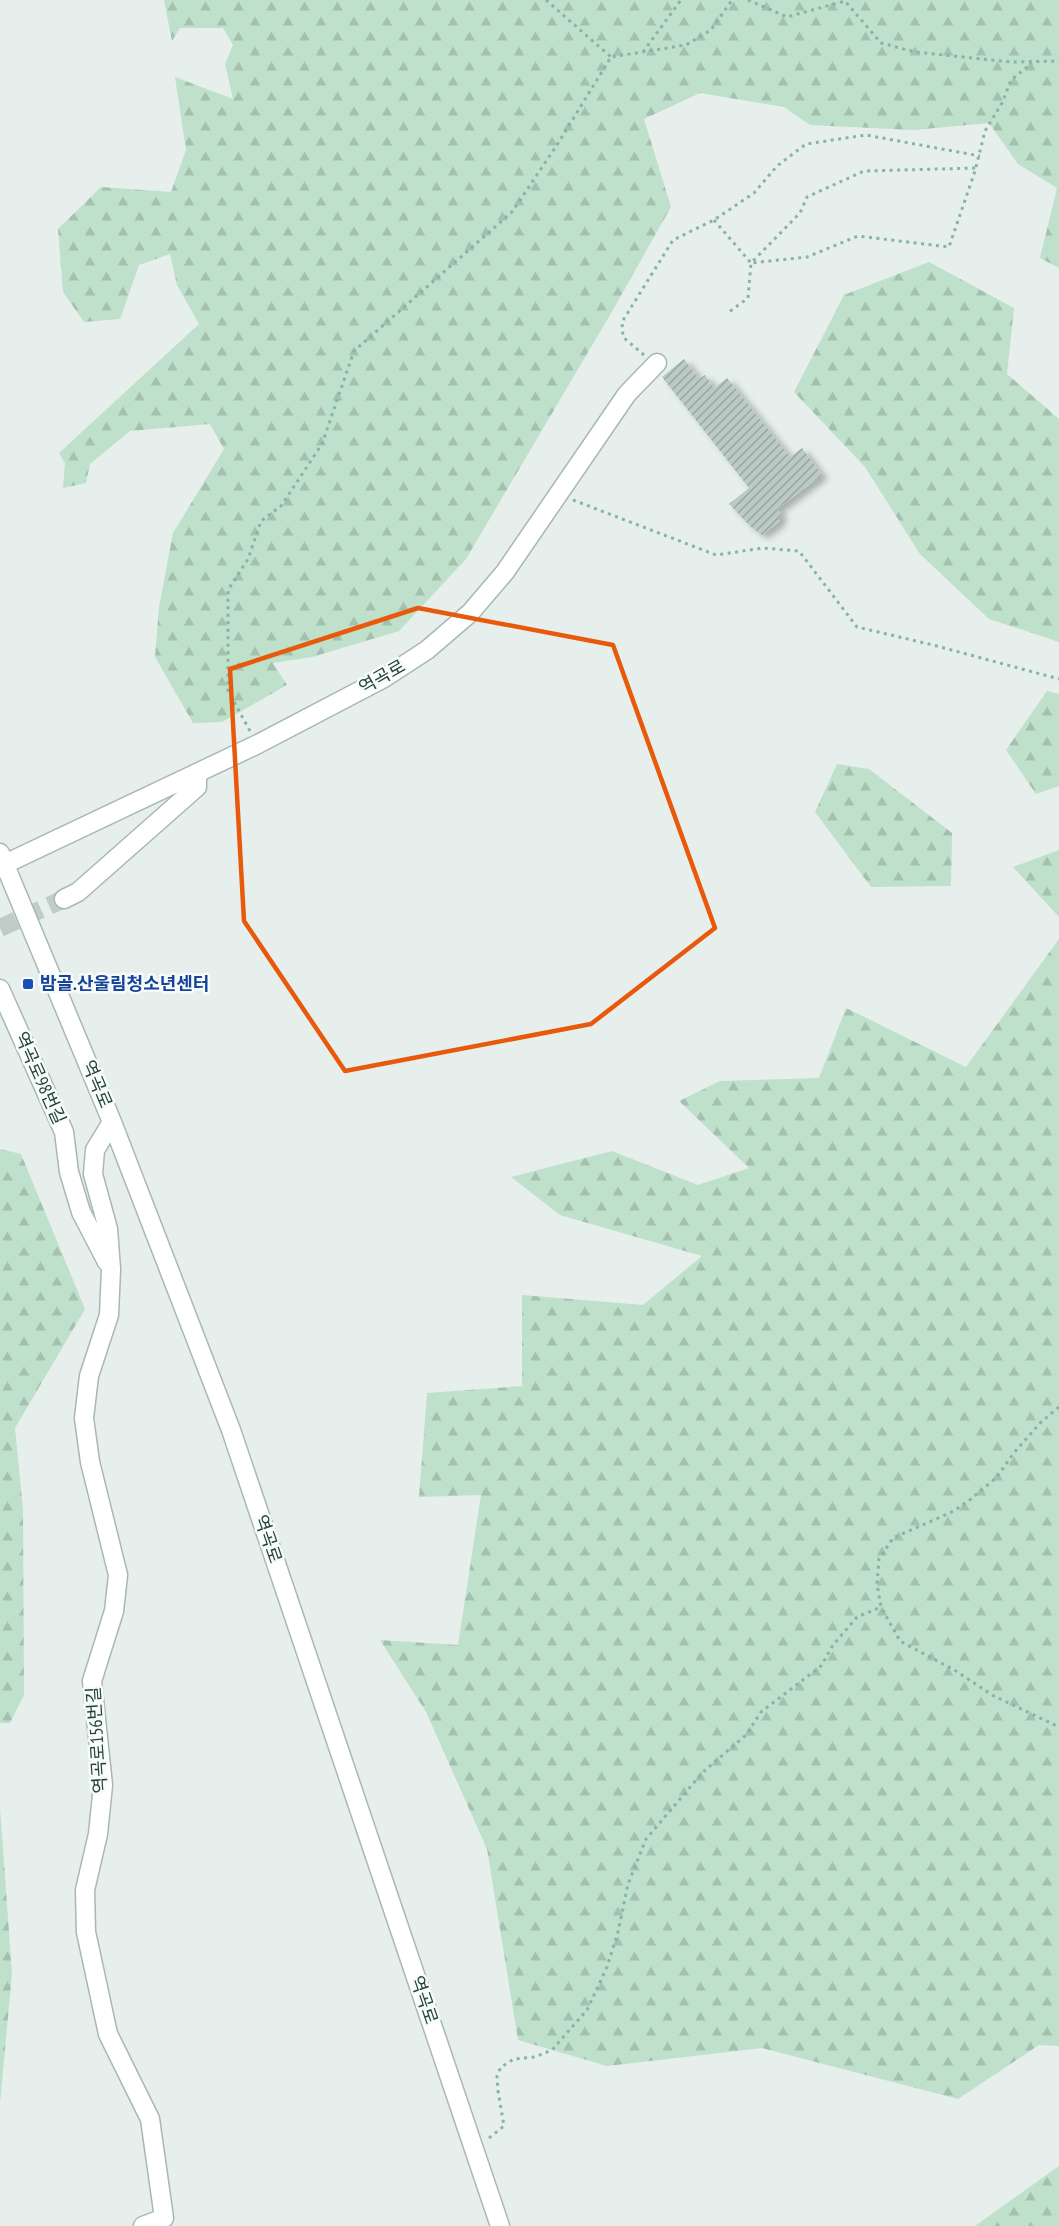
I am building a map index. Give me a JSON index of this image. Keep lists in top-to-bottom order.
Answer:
{
  "streets": {
    "street": ["역곡로", "역곡로98번길", "역곡로156번길"]
  },
  "crossings": [
    ["역곡로", "역곡로156번길"],
    ["역곡로98번길", "역곡로156번길"]
  ],
  "places": {
    "transit": ["밤골.산울림청소년센터"]
  }
}
